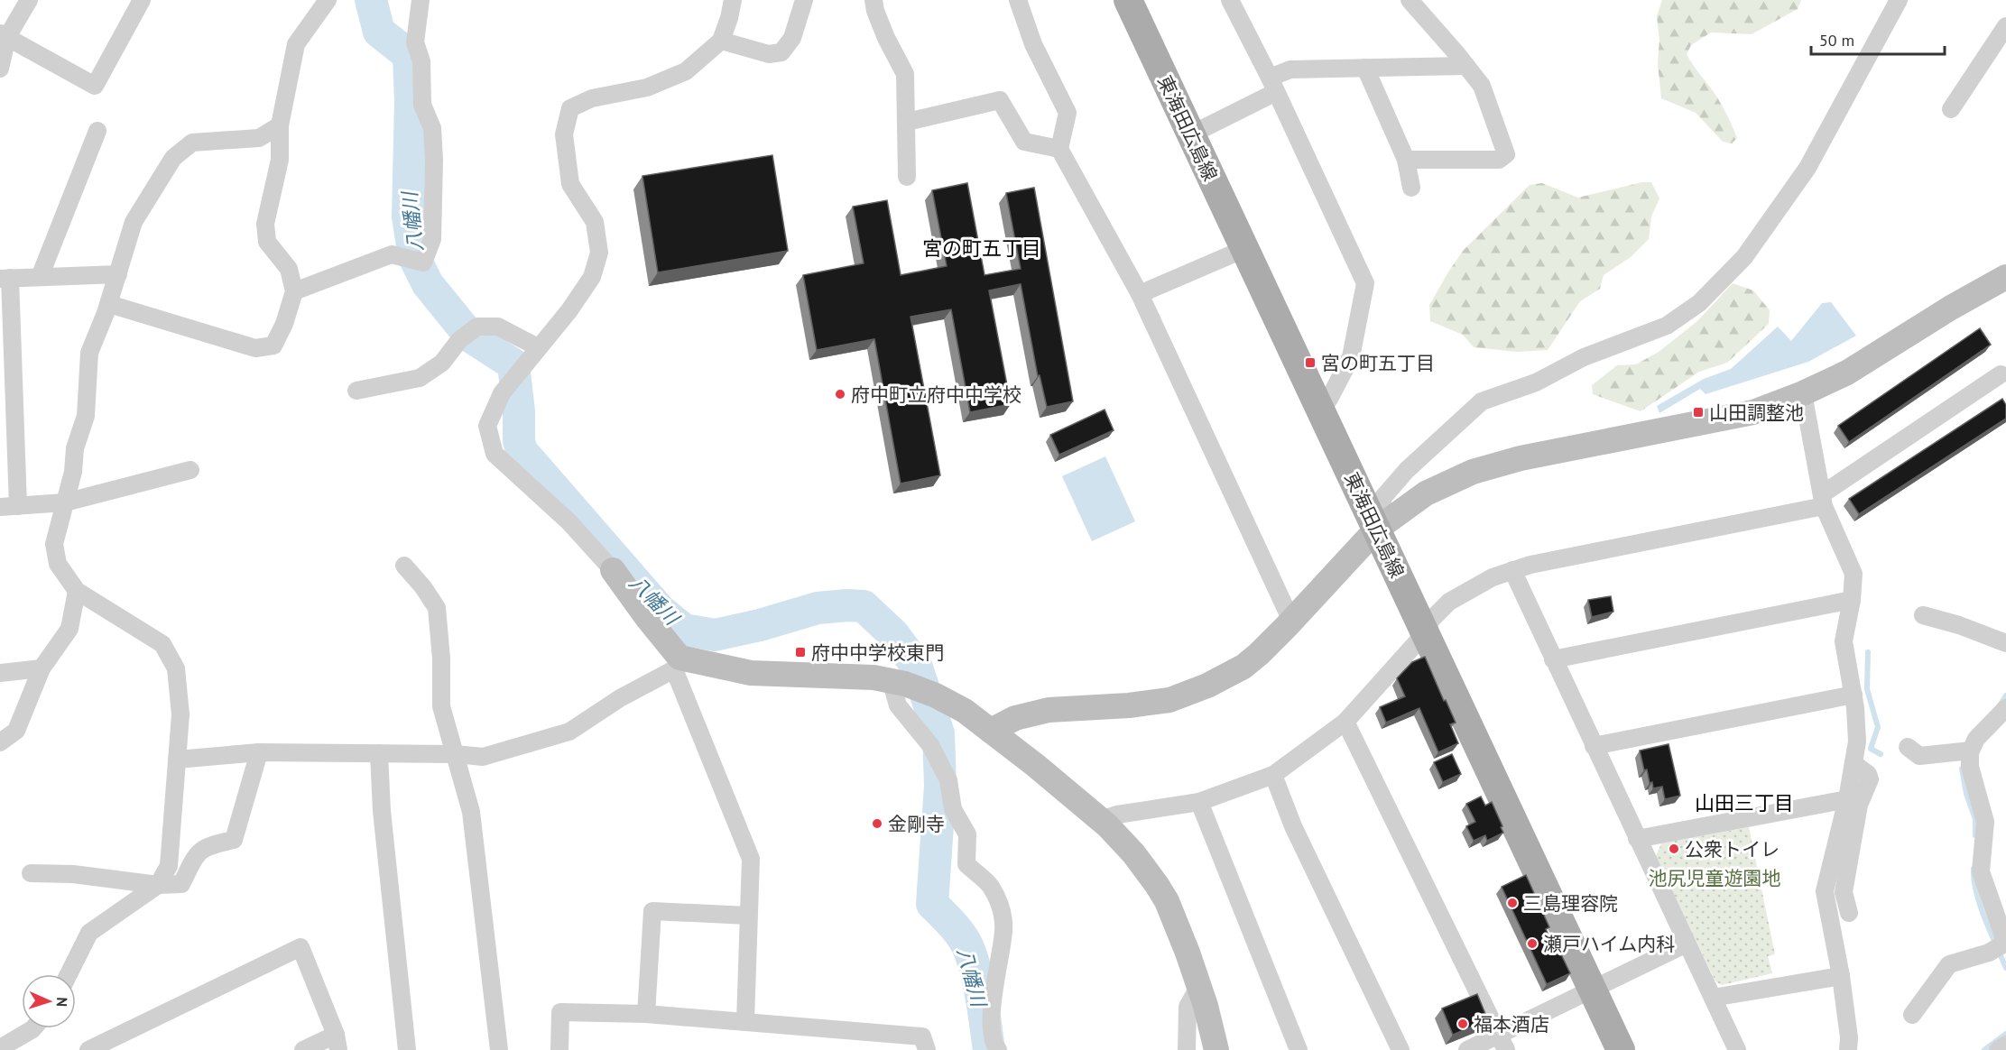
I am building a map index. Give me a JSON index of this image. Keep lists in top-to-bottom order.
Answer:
{
  "streets": {
    "main road": ["東海田広島線"]
  },
  "districts": ["宮の町五丁目", "山田三丁目"],
  "water": ["八幡川"],
  "parks": ["池尻児童遊園地"],
  "places": {
    "transit": ["宮の町五丁目", "山田調整池", "府中中学校東門"],
    "other": [
      "府中町立府中中学校",
      "金剛寺",
      "公衆トイレ",
      "三島理容院",
      "瀬戸ハイム内科",
      "福本酒店"
    ]
  },
  "scale_bar": "50 m",
  "north": "right"
}
